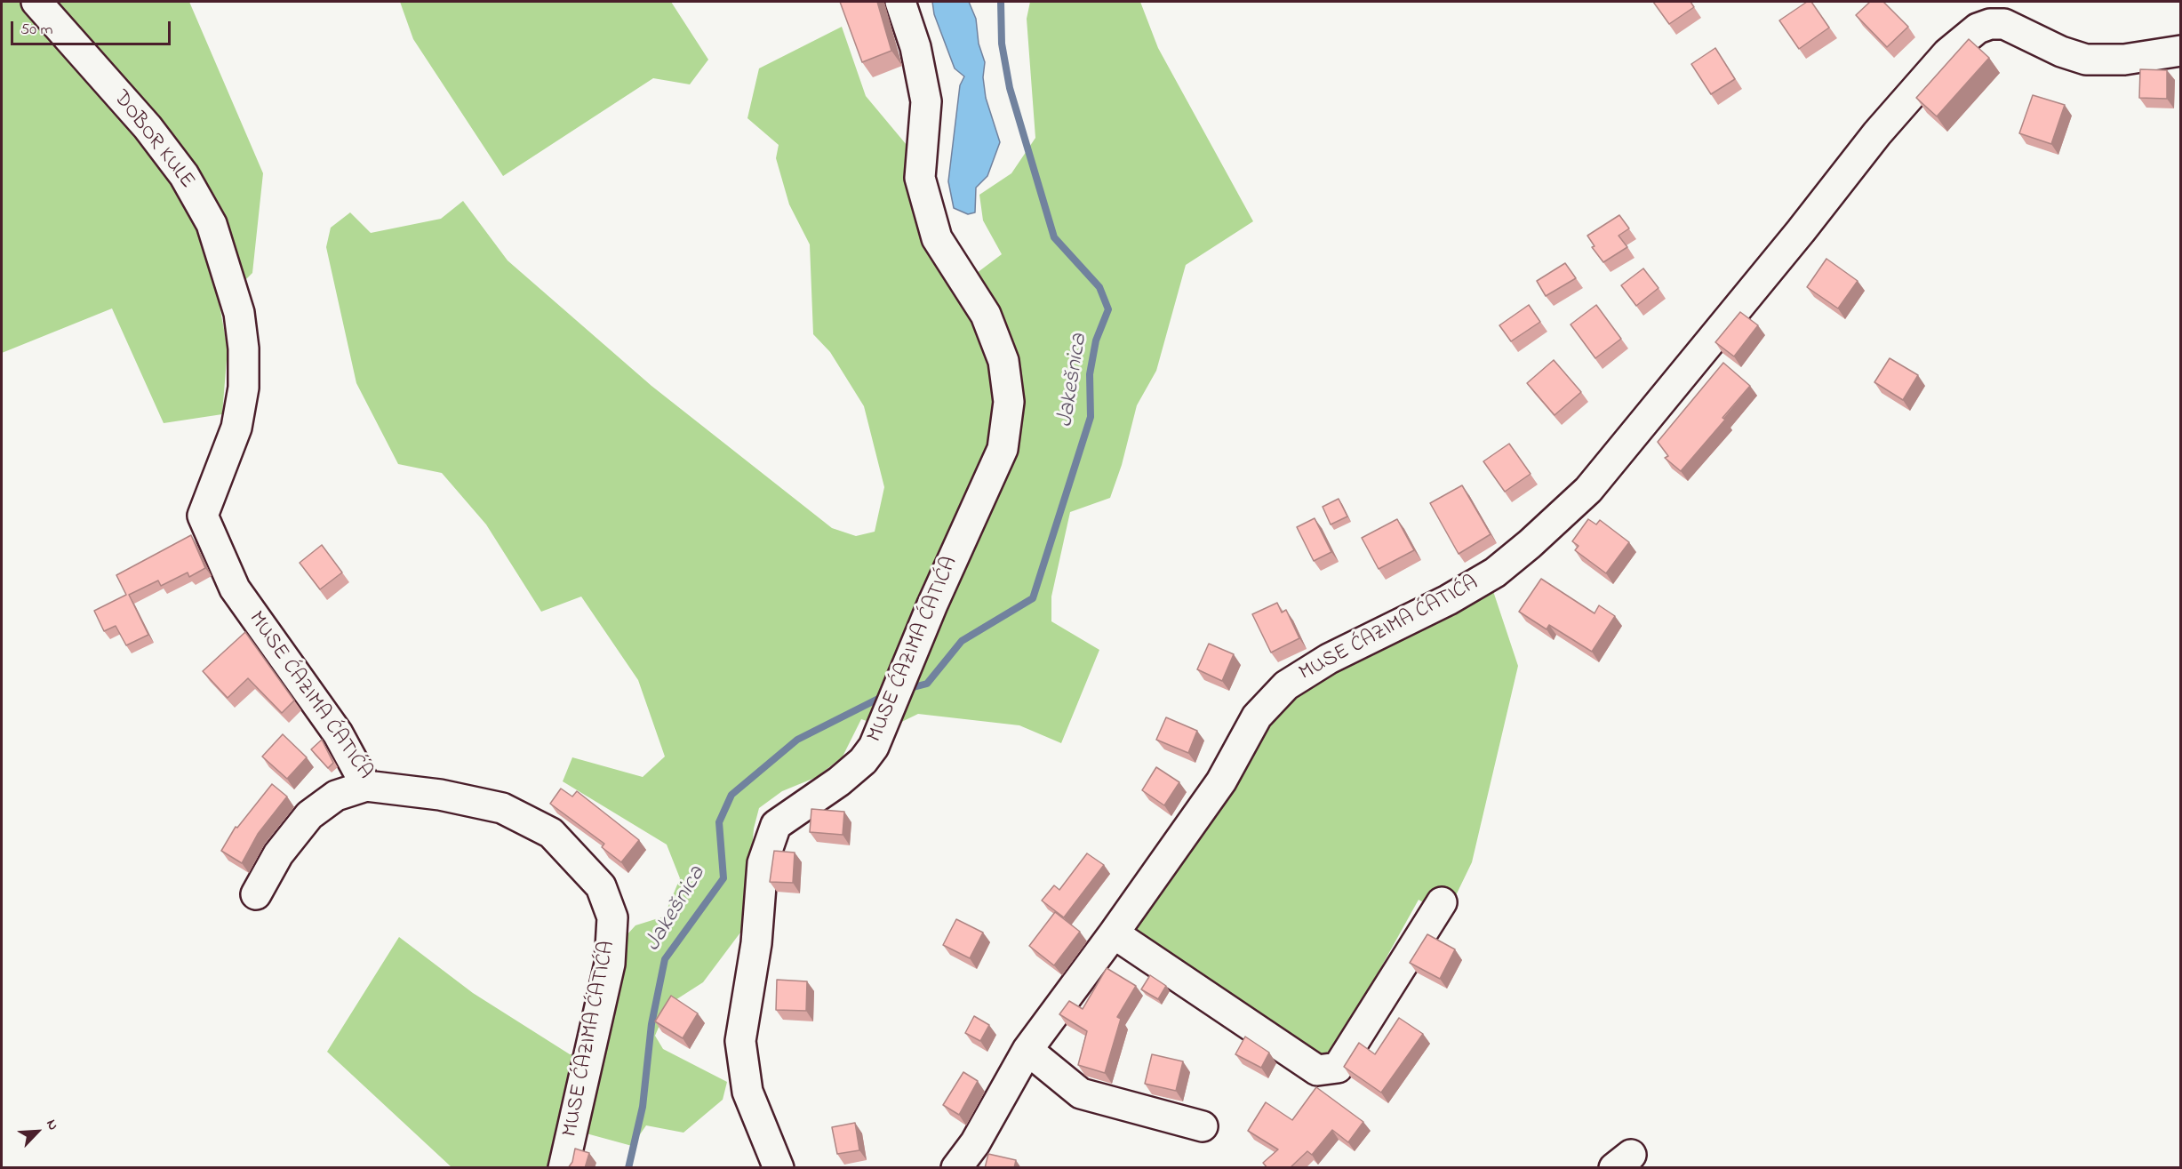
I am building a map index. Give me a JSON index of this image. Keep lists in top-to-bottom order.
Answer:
{
  "streets": {
    "street": ["DOBOR KULE", "MUSE ĆAZIMA ĆATIĆA"]
  },
  "crossings": [
    ["DOBOR KULE", "MUSE ĆAZIMA ĆATIĆA"]
  ],
  "water": ["Jakešnica"],
  "scale_bar": "50 m",
  "north": "top right"
}
